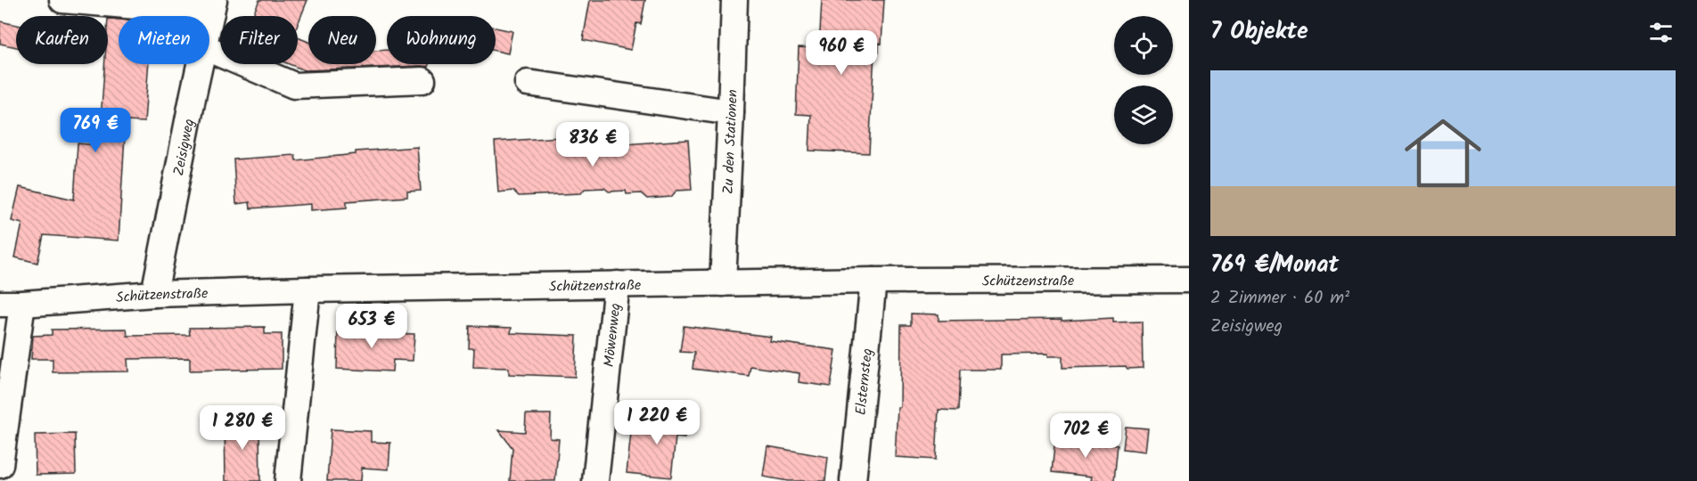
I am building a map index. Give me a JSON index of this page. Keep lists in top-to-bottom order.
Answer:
{
  "streets": {
    "street": [
      "Zu den Stationen",
      "Zeisigweg",
      "Schützenstraße",
      "Möwenweg",
      "Elsternsteg"
    ]
  },
  "crossings": [
    ["Zu den Stationen", "Schützenstraße"],
    ["Zeisigweg", "Schützenstraße"],
    ["Schützenstraße", "Möwenweg"],
    ["Schützenstraße", "Elsternsteg"]
  ],
  "page": {
    "heading": "7 Objekte",
    "chip": [
      "Kaufen",
      "Mieten",
      "Filter",
      "Neu",
      "Wohnung"
    ],
    "price": [
      "960 €",
      "769 €",
      "836 €",
      "653 €",
      "1 220 €",
      "1 280 €",
      "702 €"
    ],
    "list": [
      {
        "name": "769 €/Monat",
        "note": "2 Zimmer · 60 m² · Zeisigweg"
      }
    ]
  }
}
